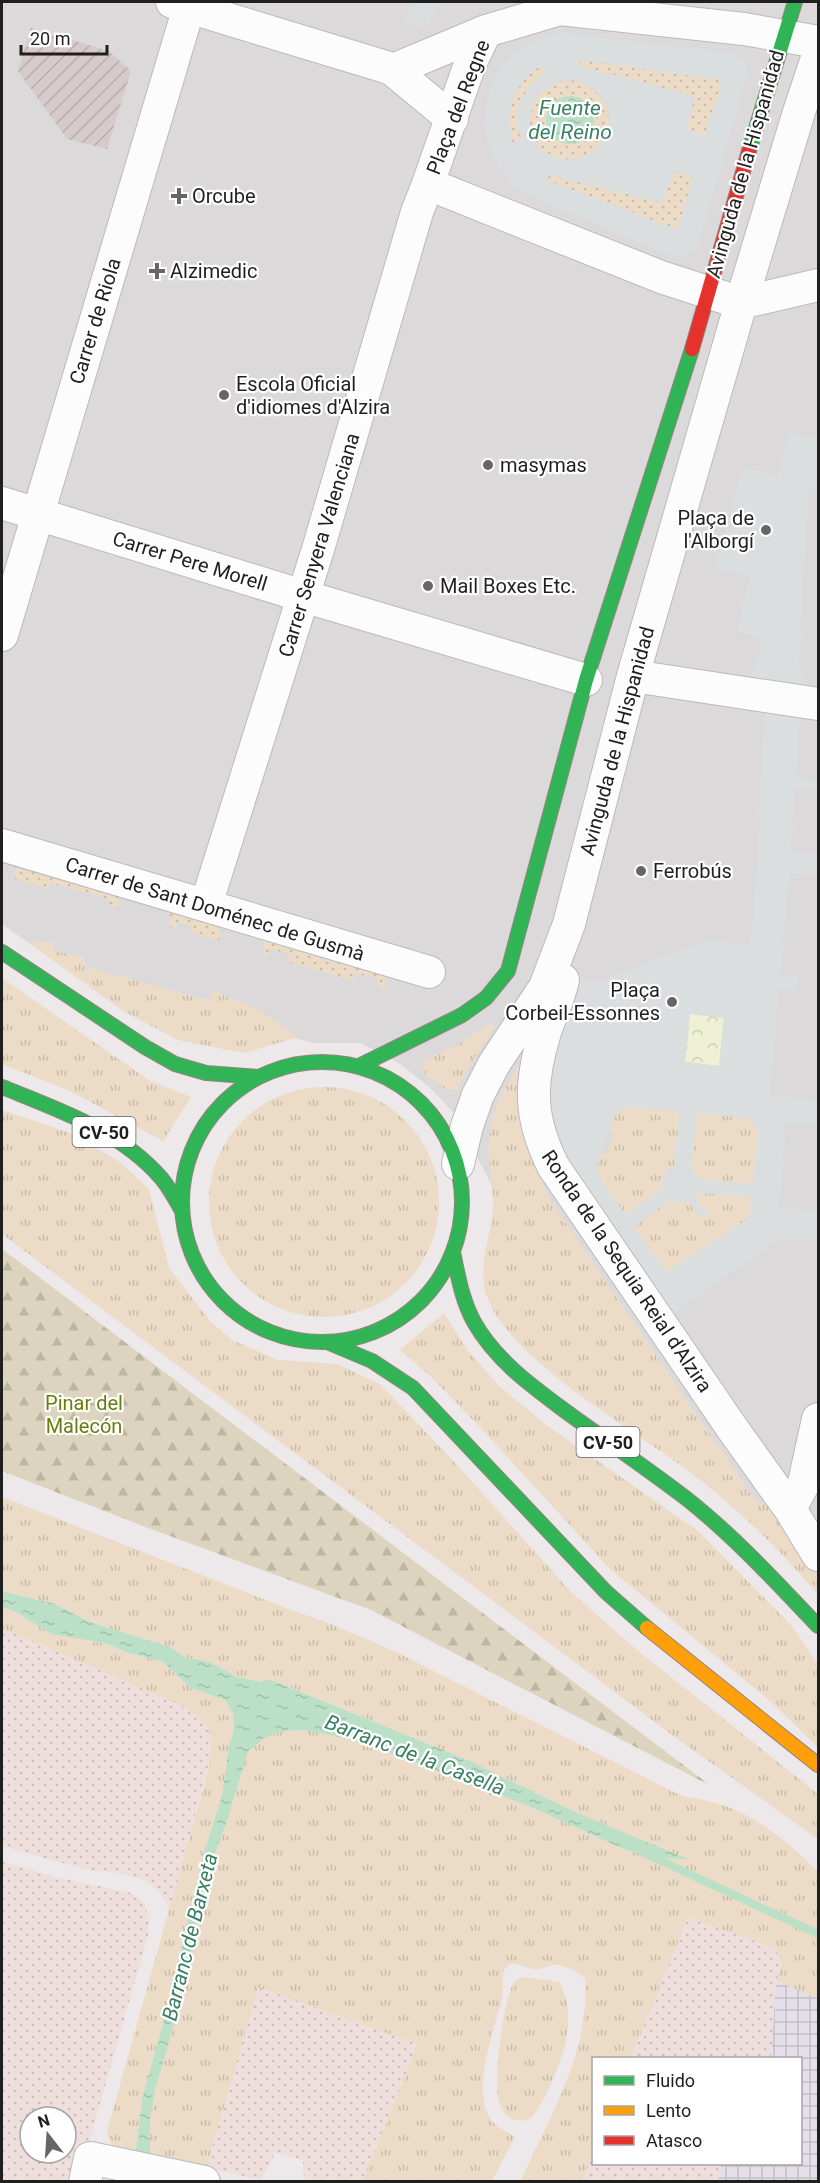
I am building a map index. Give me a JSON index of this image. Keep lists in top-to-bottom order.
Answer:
{
  "streets": {
    "main road": ["Avinguda de la Hispanidad", "CV-50"],
    "street": [
      "Plaça del Regne",
      "Carrer de Riola",
      "Carrer Senyera Valenciana",
      "Carrer Pere Morell",
      "Carrer de Sant Doménec de Gusmà",
      "Ronda de la Sequia Reial d'Alzira"
    ]
  },
  "crossings": [
    ["Plaça del Regne", "Avinguda de la Hispanidad"],
    ["Plaça del Regne", "Carrer Senyera Valenciana"],
    ["Avinguda de la Hispanidad", "Carrer Pere Morell"],
    ["Avinguda de la Hispanidad", "CV-50"],
    ["Avinguda de la Hispanidad", "Ronda de la Sequia Reial d'Alzira"],
    ["Carrer de Riola", "Carrer Pere Morell"],
    ["Carrer Senyera Valenciana", "Carrer Pere Morell"],
    ["Carrer Senyera Valenciana", "Carrer de Sant Doménec de Gusmà"]
  ],
  "water": ["Fuente del Reino", "Barranc de la Casella", "Barranc de Barxeta"],
  "parks": ["Pinar del Malecón"],
  "places": {
    "health": ["Orcube", "Alzimedic"],
    "other": [
      "Escola Oficial d'idiomes d'Alzira",
      "masymas",
      "Plaça de l'Alborgí",
      "Mail Boxes Etc.",
      "Ferrobús",
      "Plaça Corbeil-Essonnes"
    ]
  },
  "legend": ["Fluido", "Lento", "Atasco"],
  "scale_bar": "20 m",
  "north": "top"
}
